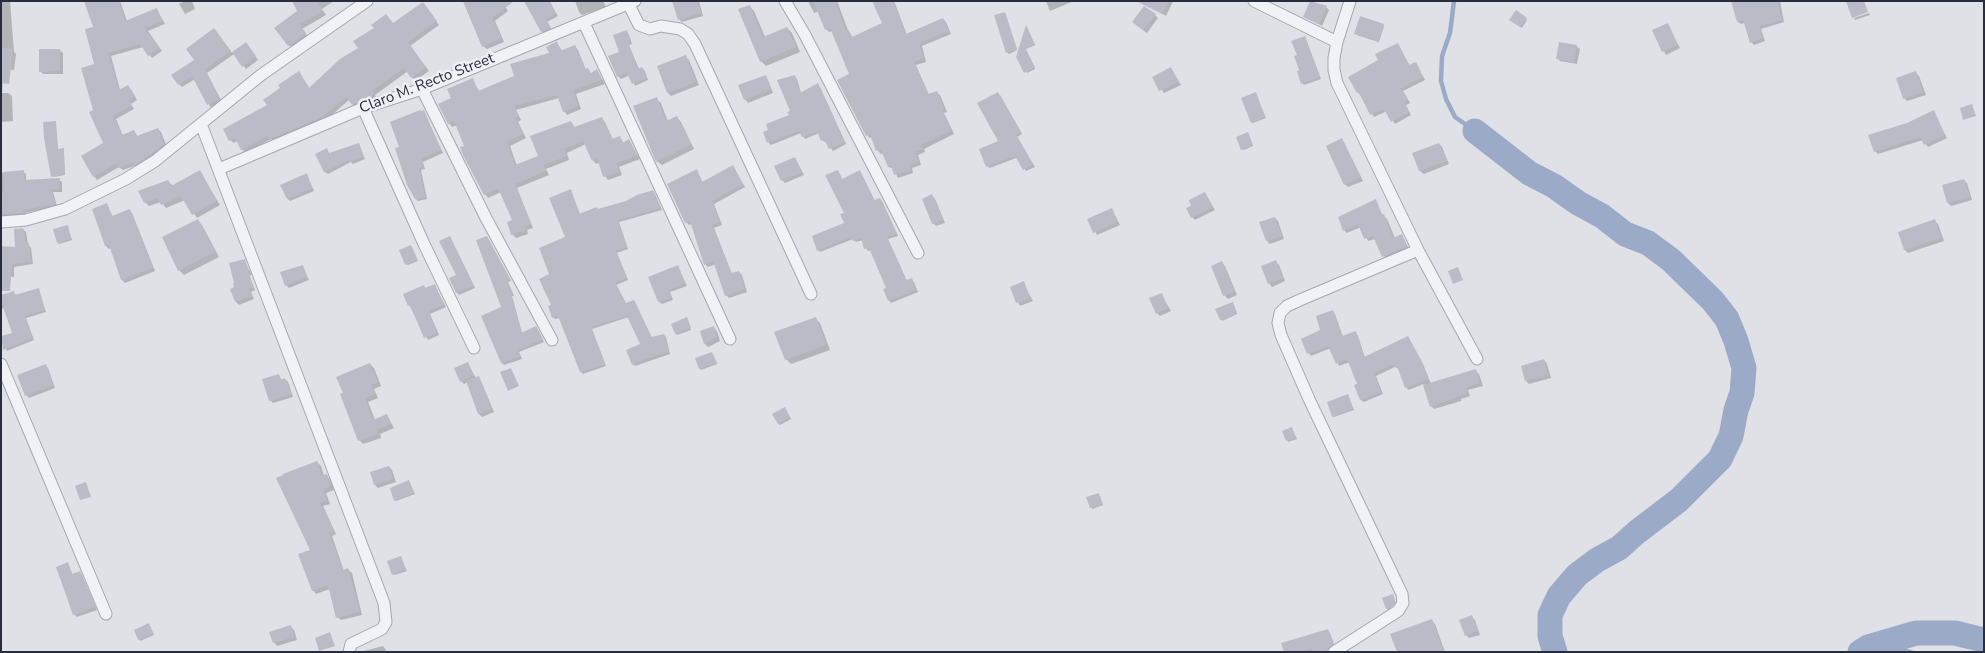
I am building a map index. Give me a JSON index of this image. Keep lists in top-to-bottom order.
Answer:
{
  "streets": {
    "street": ["Claro M. Recto Street"]
  }
}
